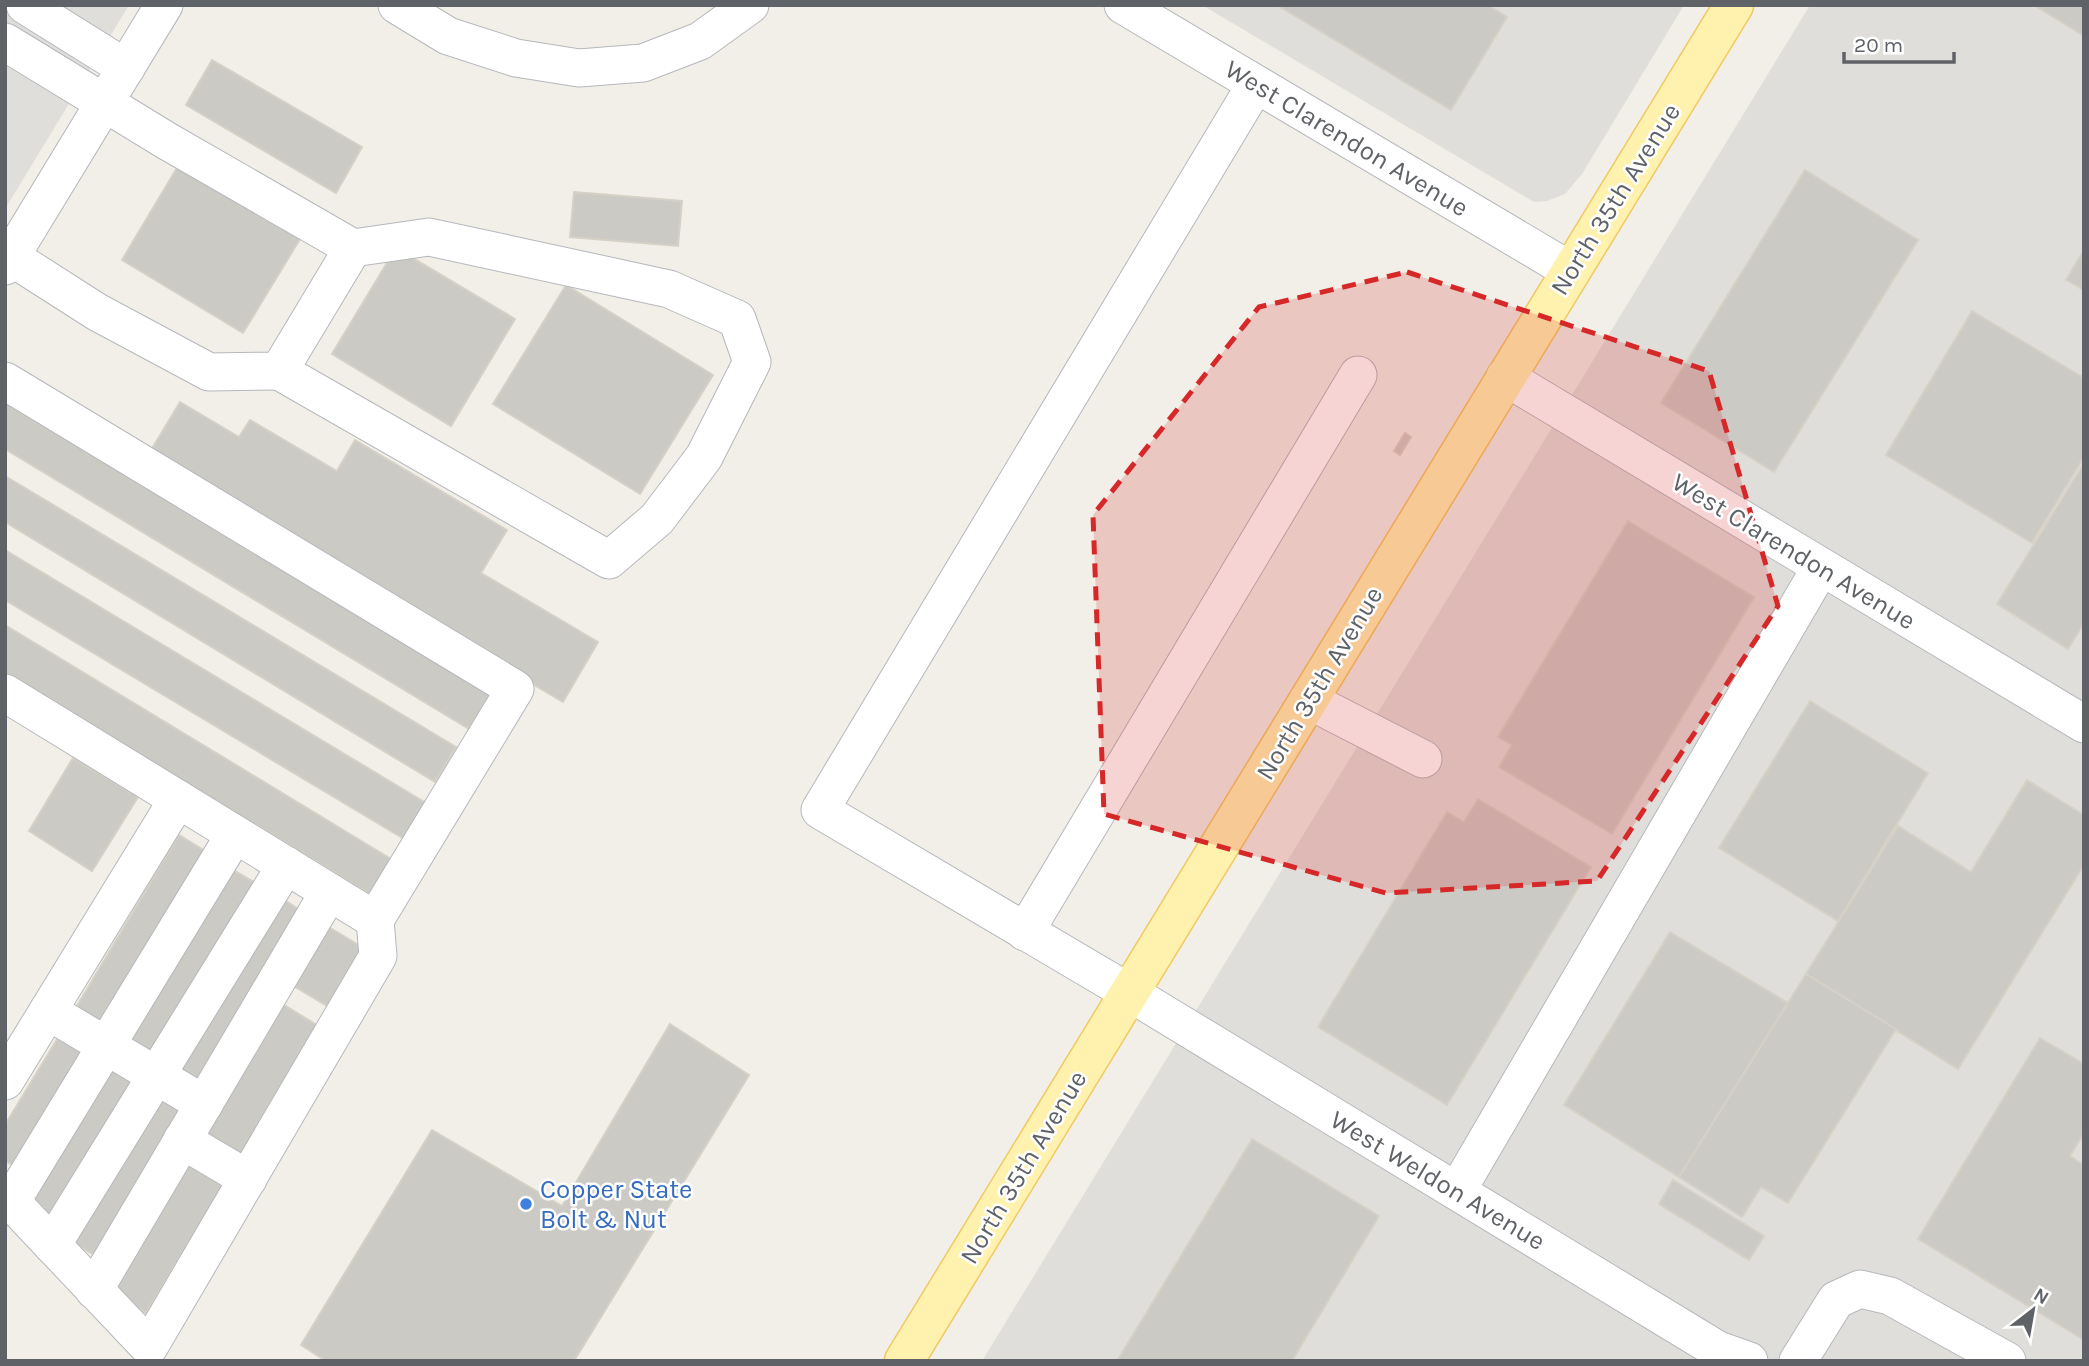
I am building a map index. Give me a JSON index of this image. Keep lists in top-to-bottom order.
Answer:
{
  "streets": {
    "main road": ["North 35th Avenue"],
    "street": ["West Clarendon Avenue", "West Weldon Avenue"]
  },
  "crossings": [
    ["West Clarendon Avenue", "North 35th Avenue"],
    ["West Clarendon Avenue", "West Weldon Avenue"],
    ["North 35th Avenue", "West Weldon Avenue"]
  ],
  "places": ["Copper State Bolt & Nut"],
  "scale_bar": "20 m",
  "north": "top right"
}
